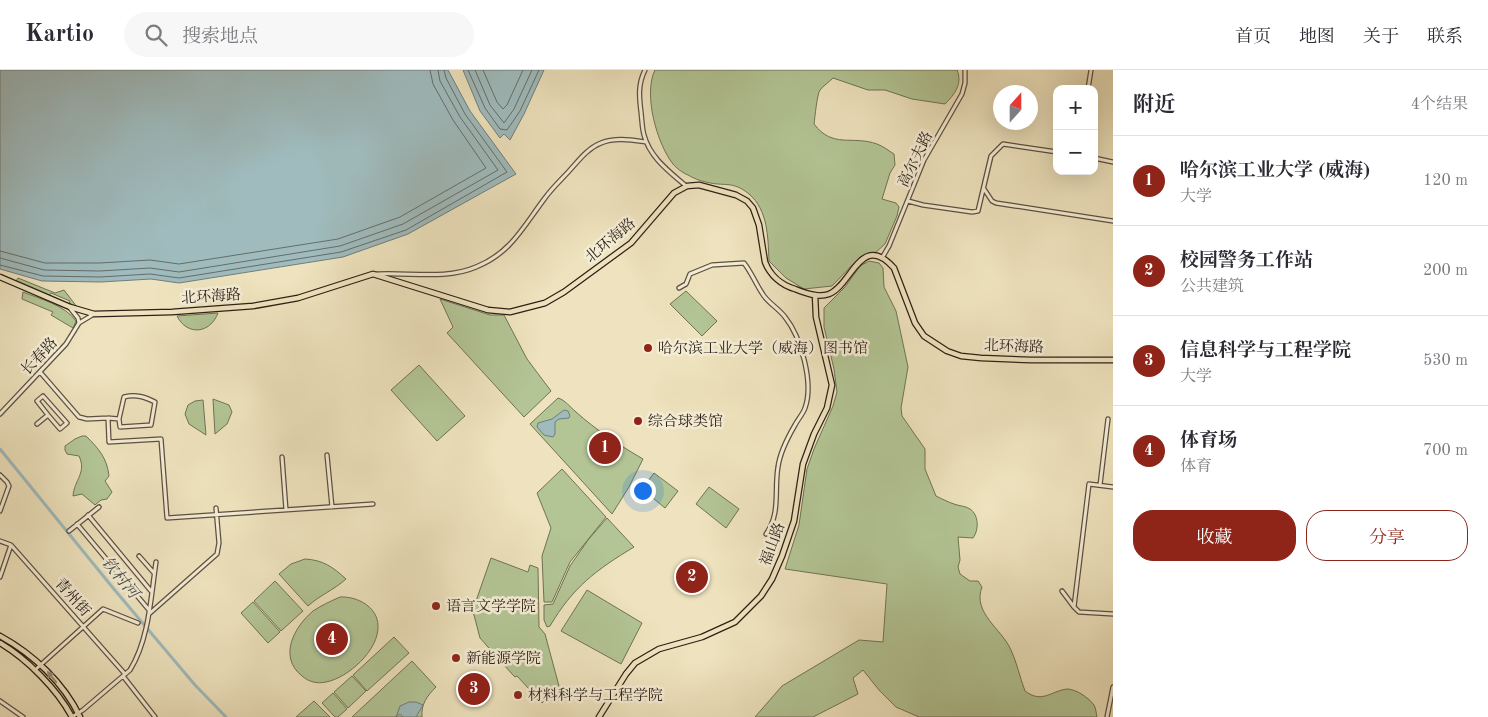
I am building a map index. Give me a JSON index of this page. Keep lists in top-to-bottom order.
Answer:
{
  "streets": {
    "main road": ["北环海路", "福山路"],
    "street": ["高尔夫路", "长春路", "青州街"]
  },
  "crossings": [
    ["高尔夫路", "北环海路"],
    ["北环海路", "长春路"]
  ],
  "water": ["钦村河"],
  "places": [
    "哈尔滨工业大学（威海）图书馆",
    "综合球类馆",
    "语言文学学院",
    "新能源学院",
    "材料科学与工程学院"
  ],
  "north": "top",
  "page": {
    "header": "Kartio",
    "search": "搜索地点",
    "nav": [
      "首页",
      "地图",
      "关于",
      "联系"
    ],
    "heading": ["附近", "4个结果"],
    "map_buttons": ["+", "−"],
    "list": [
      {
        "mark": "1",
        "name": "哈尔滨工业大学 (威海)",
        "note": "大学",
        "value": "120 m"
      },
      {
        "mark": "2",
        "name": "校园警务工作站",
        "note": "公共建筑",
        "value": "200 m"
      },
      {
        "mark": "3",
        "name": "信息科学与工程学院",
        "note": "大学",
        "value": "530 m"
      },
      {
        "mark": "4",
        "name": "体育场",
        "note": "体育",
        "value": "700 m"
      }
    ],
    "pins": [
      "1",
      "2",
      "4",
      "3"
    ],
    "buttons": ["收藏", "分享"]
  }
}
